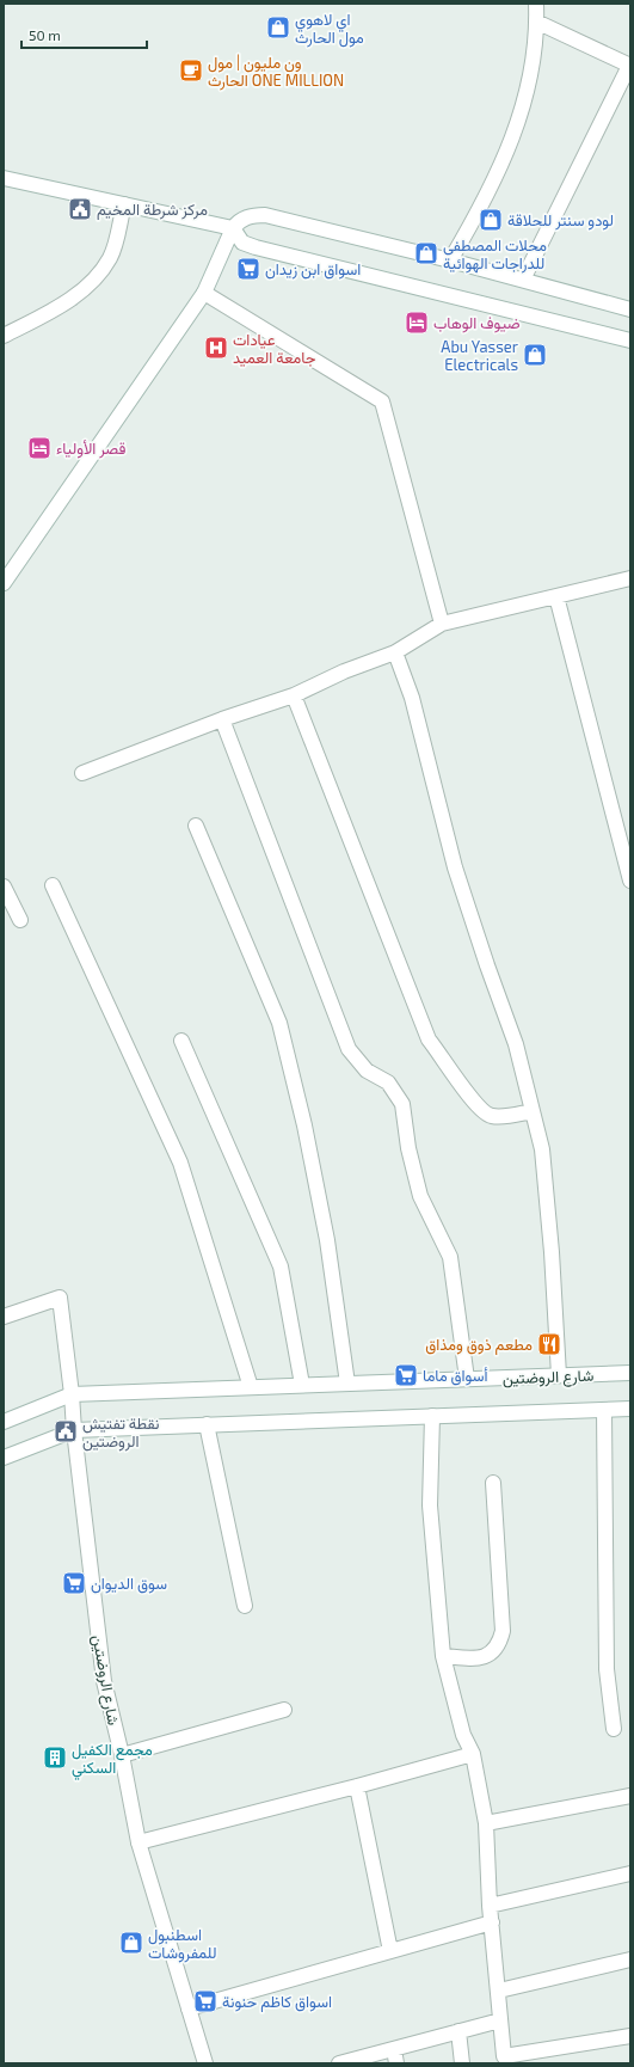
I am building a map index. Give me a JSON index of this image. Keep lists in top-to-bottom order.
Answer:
{
  "streets": {
    "street": ["شارع الروضتين"]
  },
  "places": {
    "shop": [
      "اي لاهوي مول الحارث",
      "لودو سنتر للحلاقة",
      "محلات المصطفى للدراجات الهوائية",
      "Abu Yasser Electricals",
      "اسطنبول للمفروشات"
    ],
    "cafe": ["ون مليون | مول الحارث ONE MILLION"],
    "public building": ["مركز شرطة المخيم", "نقطة تفتيش الروضتين"],
    "supermarket": [
      "اسواق ابن زيدان",
      "أسواق ماما",
      "سوق الديوان",
      "اسواق كاظم حنونة"
    ],
    "hotel": ["ضيوف الوهاب", "قصر الأولياء"],
    "hospital": ["عيادات جامعة العميد"],
    "restaurant": ["مطعم ذوق ومذاق"],
    "building": ["مجمع الكفيل السكني"]
  },
  "scale_bar": "50 m"
}
